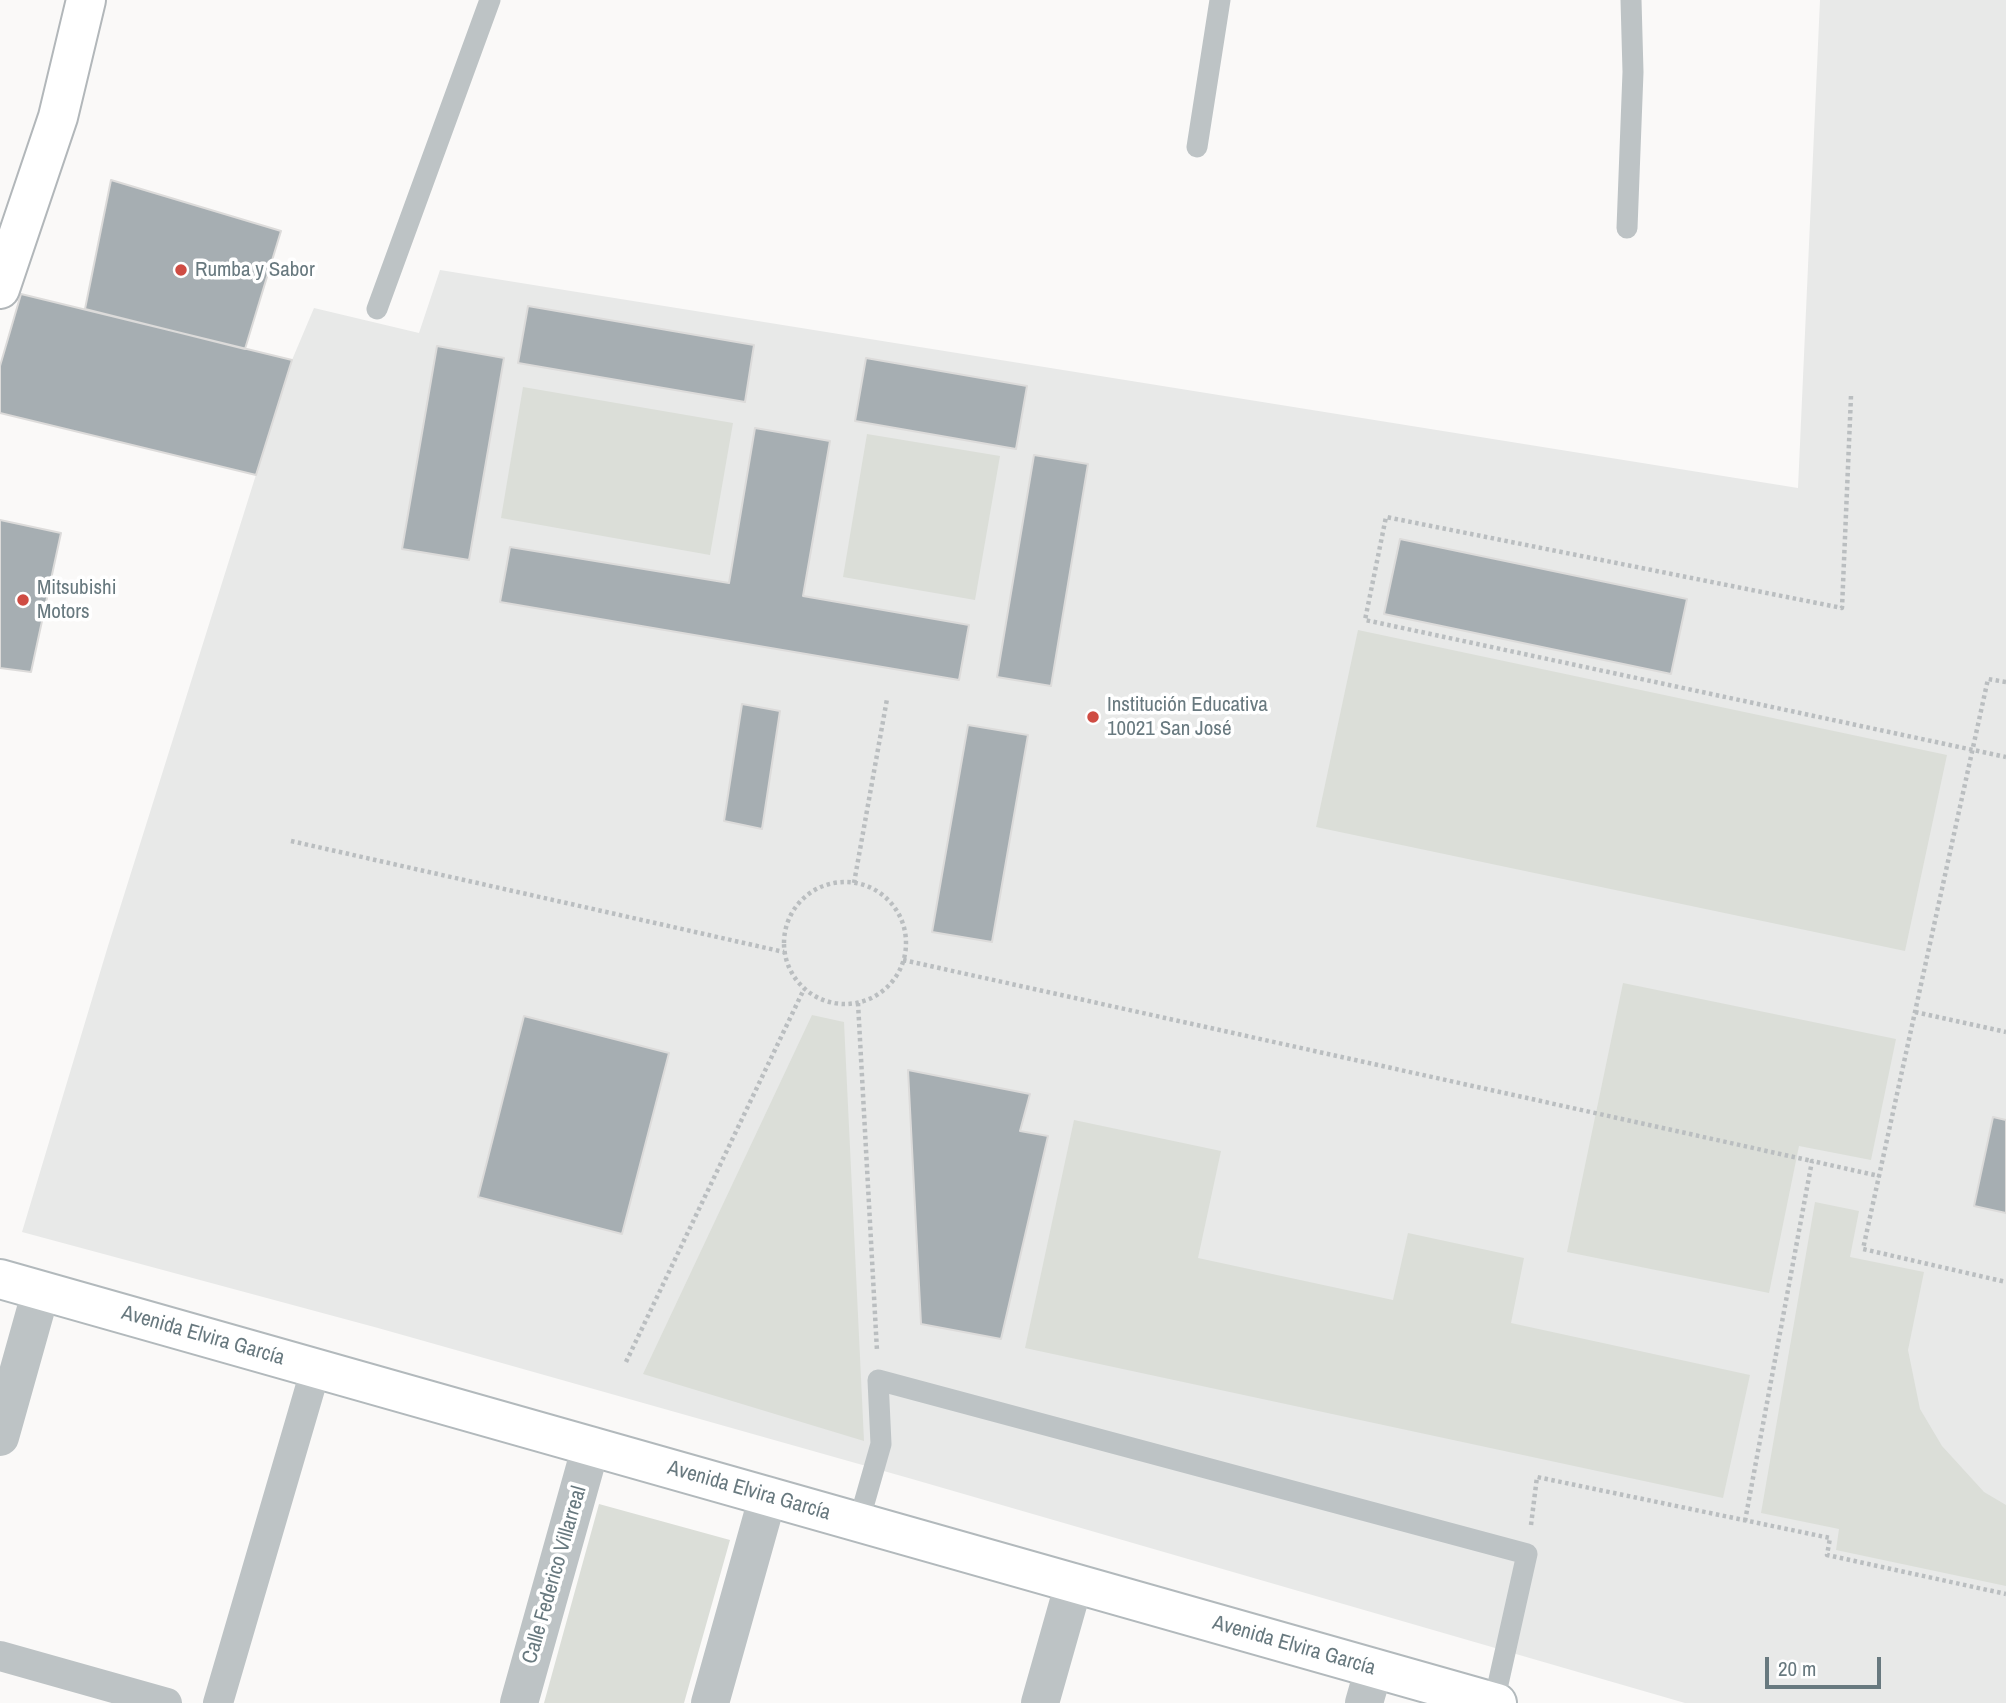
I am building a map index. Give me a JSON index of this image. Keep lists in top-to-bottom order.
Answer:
{
  "streets": {
    "main road": ["Avenida Elvira García"],
    "street": ["Calle Federico Villarreal"]
  },
  "crossings": [
    ["Avenida Elvira García", "Calle Federico Villarreal"]
  ],
  "places": ["Rumba y Sabor", "Mitsubishi Motors", "Institución Educativa 10021 San José"],
  "scale_bar": "20 m"
}
